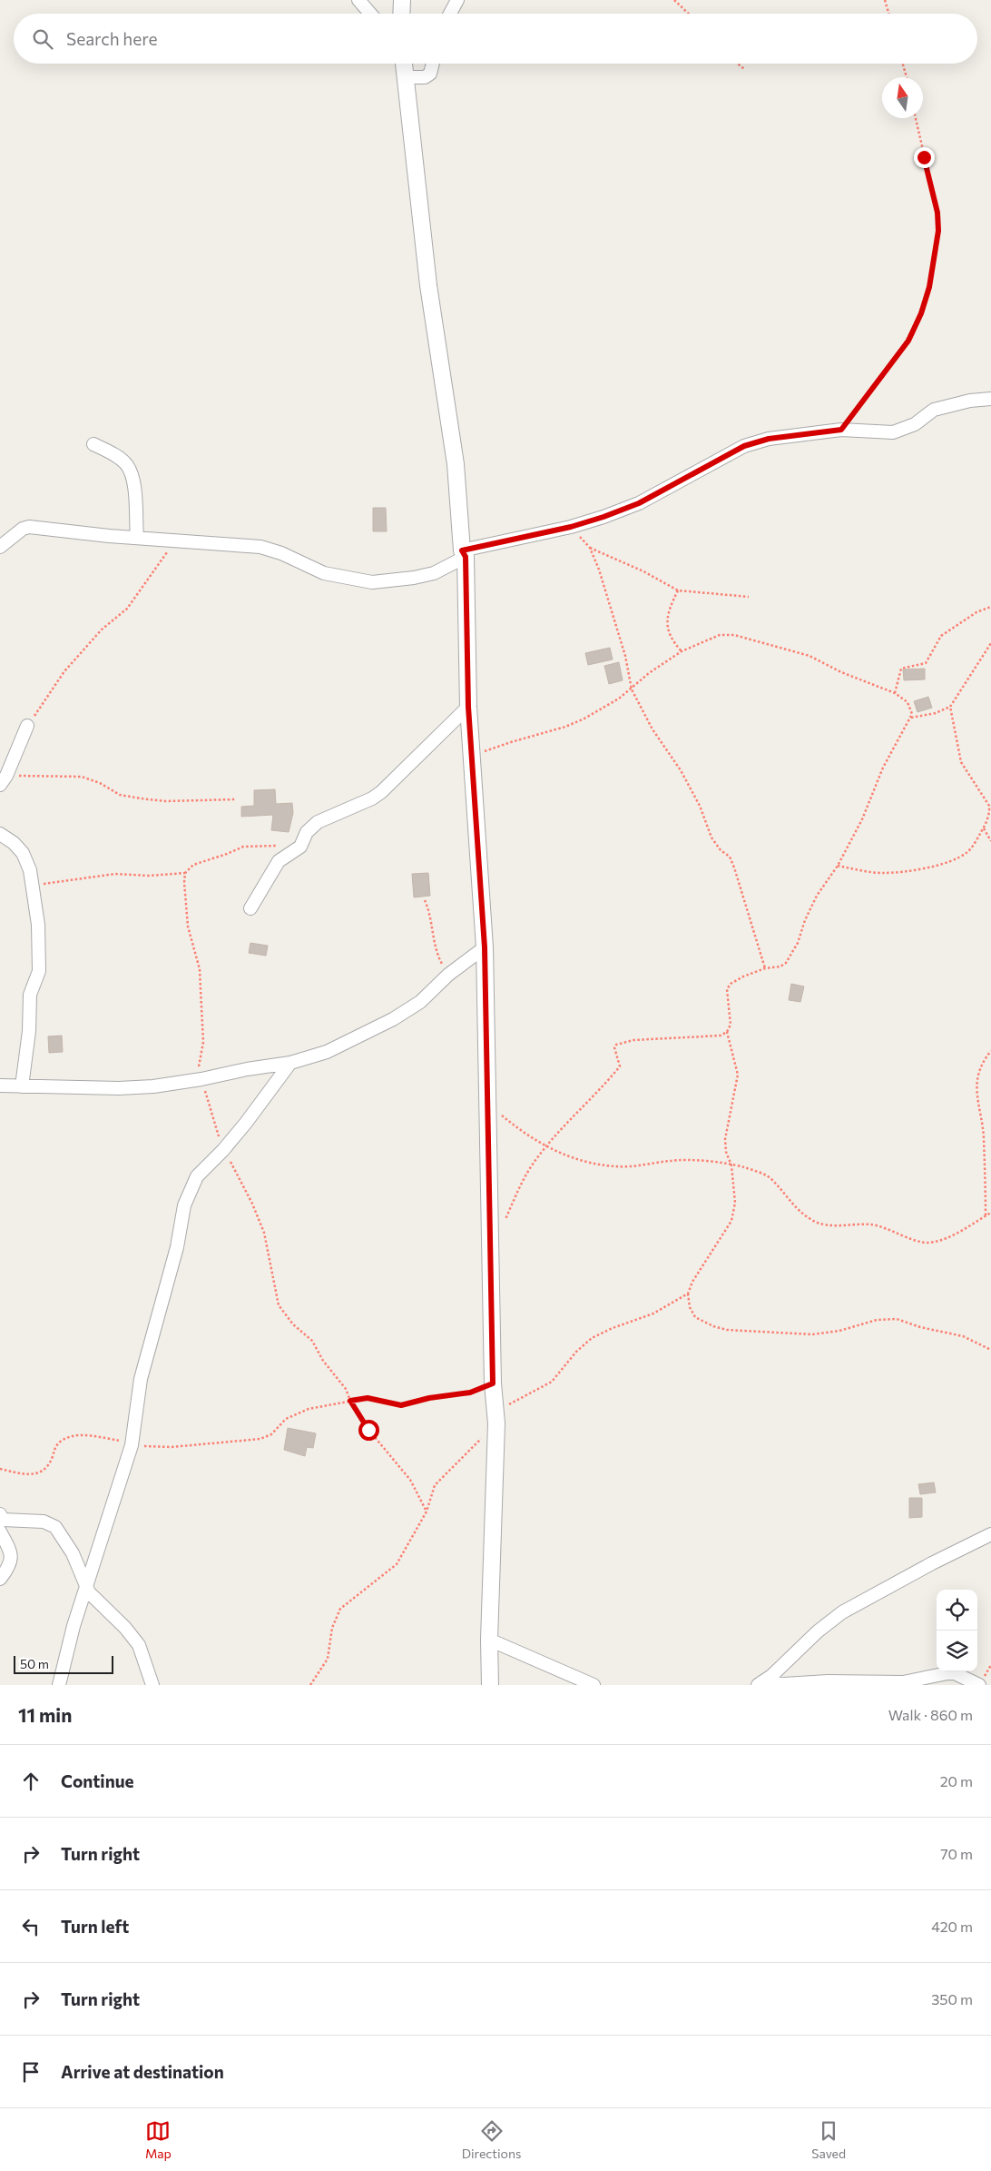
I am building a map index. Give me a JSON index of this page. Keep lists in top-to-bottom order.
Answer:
{
  "scale_bar": "50 m",
  "north": "top",
  "page": {
    "search": "Search here",
    "scale": "50 m",
    "heading": ["11 min", "Walk · 860 m"],
    "list": [
      ["Continue", "20 m"],
      ["Turn right", "70 m"],
      ["Turn left", "420 m"],
      ["Turn right", "350 m"],
      "Arrive at destination"
    ],
    "nav": ["Map", "Directions", "Saved"]
  }
}
